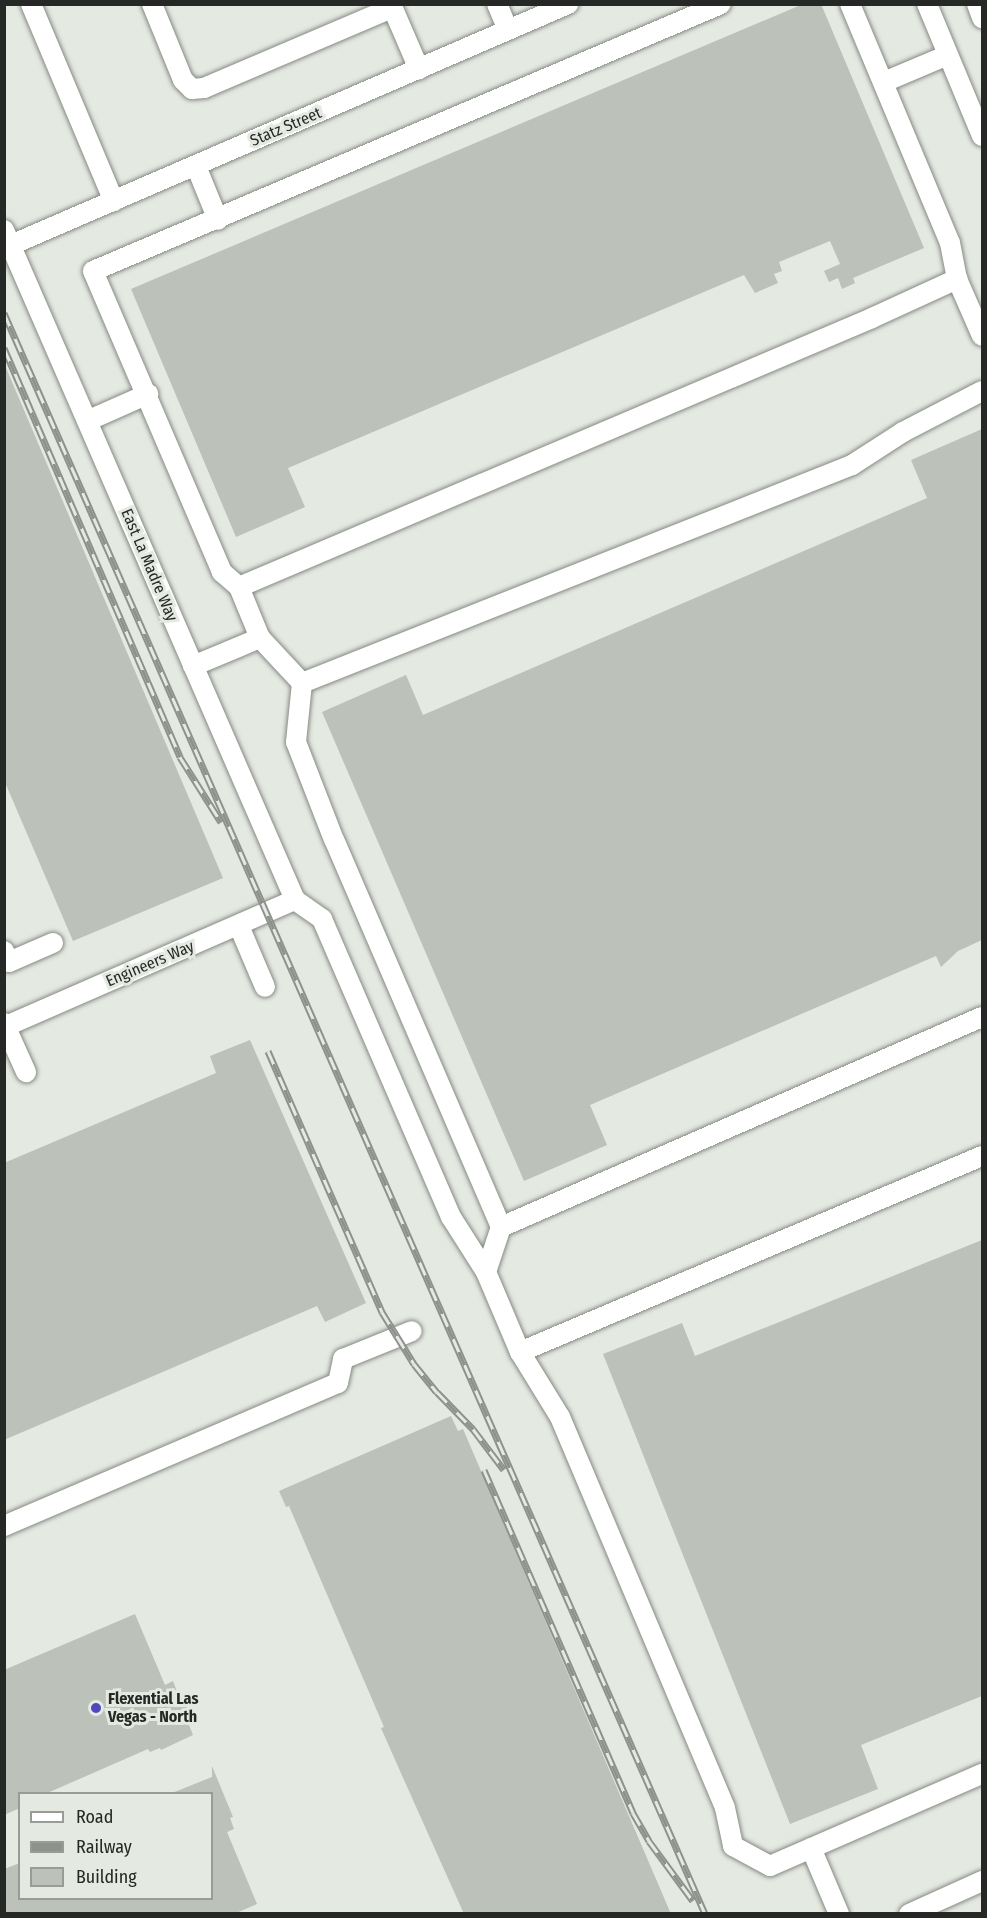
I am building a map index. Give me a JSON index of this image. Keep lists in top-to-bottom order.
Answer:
{
  "streets": {
    "street": ["Statz Street", "East La Madre Way", "Engineers Way"]
  },
  "crossings": [
    ["Statz Street", "East La Madre Way"],
    ["East La Madre Way", "Engineers Way"]
  ],
  "places": ["Flexential Las Vegas - North"],
  "legend": ["Road", "Railway", "Building"]
}
